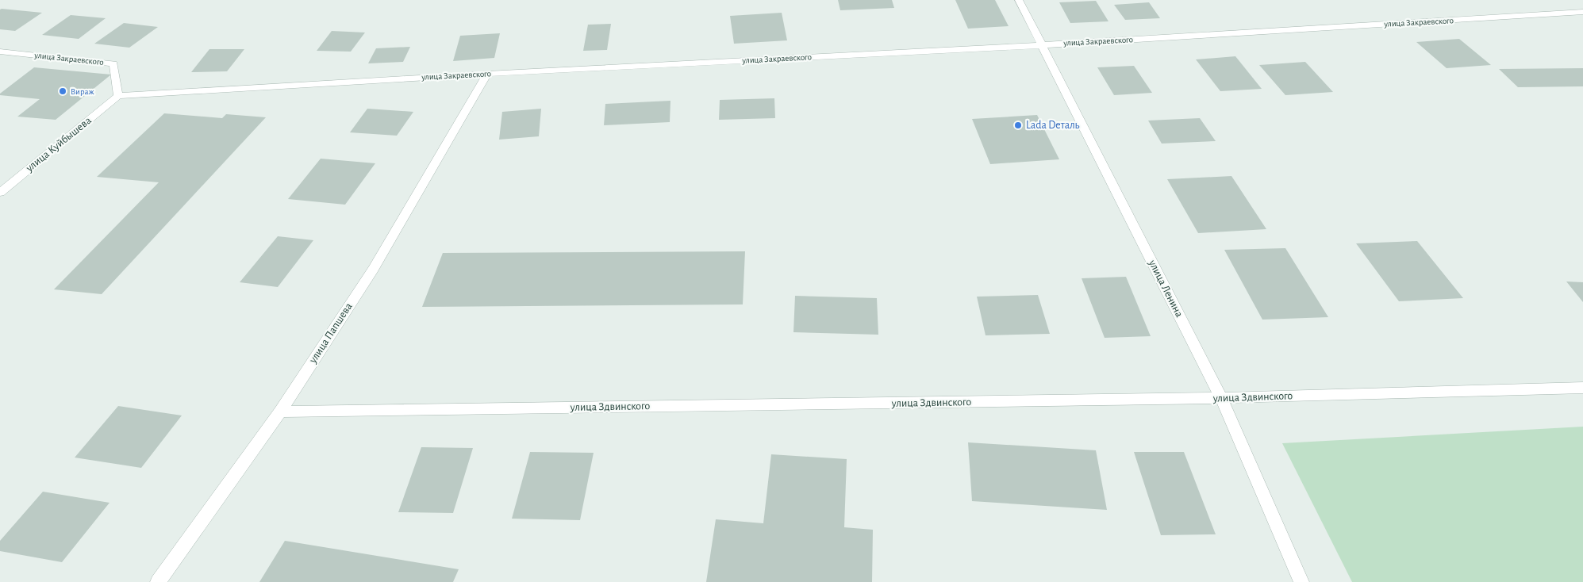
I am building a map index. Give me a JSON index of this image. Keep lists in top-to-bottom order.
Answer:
{
  "streets": {
    "street": [
      "улица Закраевского",
      "улица Куйбышева",
      "улица Ленина",
      "улица Папшева",
      "улица Здвинского"
    ]
  },
  "crossings": [
    ["улица Закраевского", "улица Куйбышева"],
    ["улица Закраевского", "улица Ленина"],
    ["улица Закраевского", "улица Папшева"],
    ["улица Ленина", "улица Здвинского"],
    ["улица Папшева", "улица Здвинского"]
  ],
  "places": ["Вираж", "Lada Dеталь"]
}
